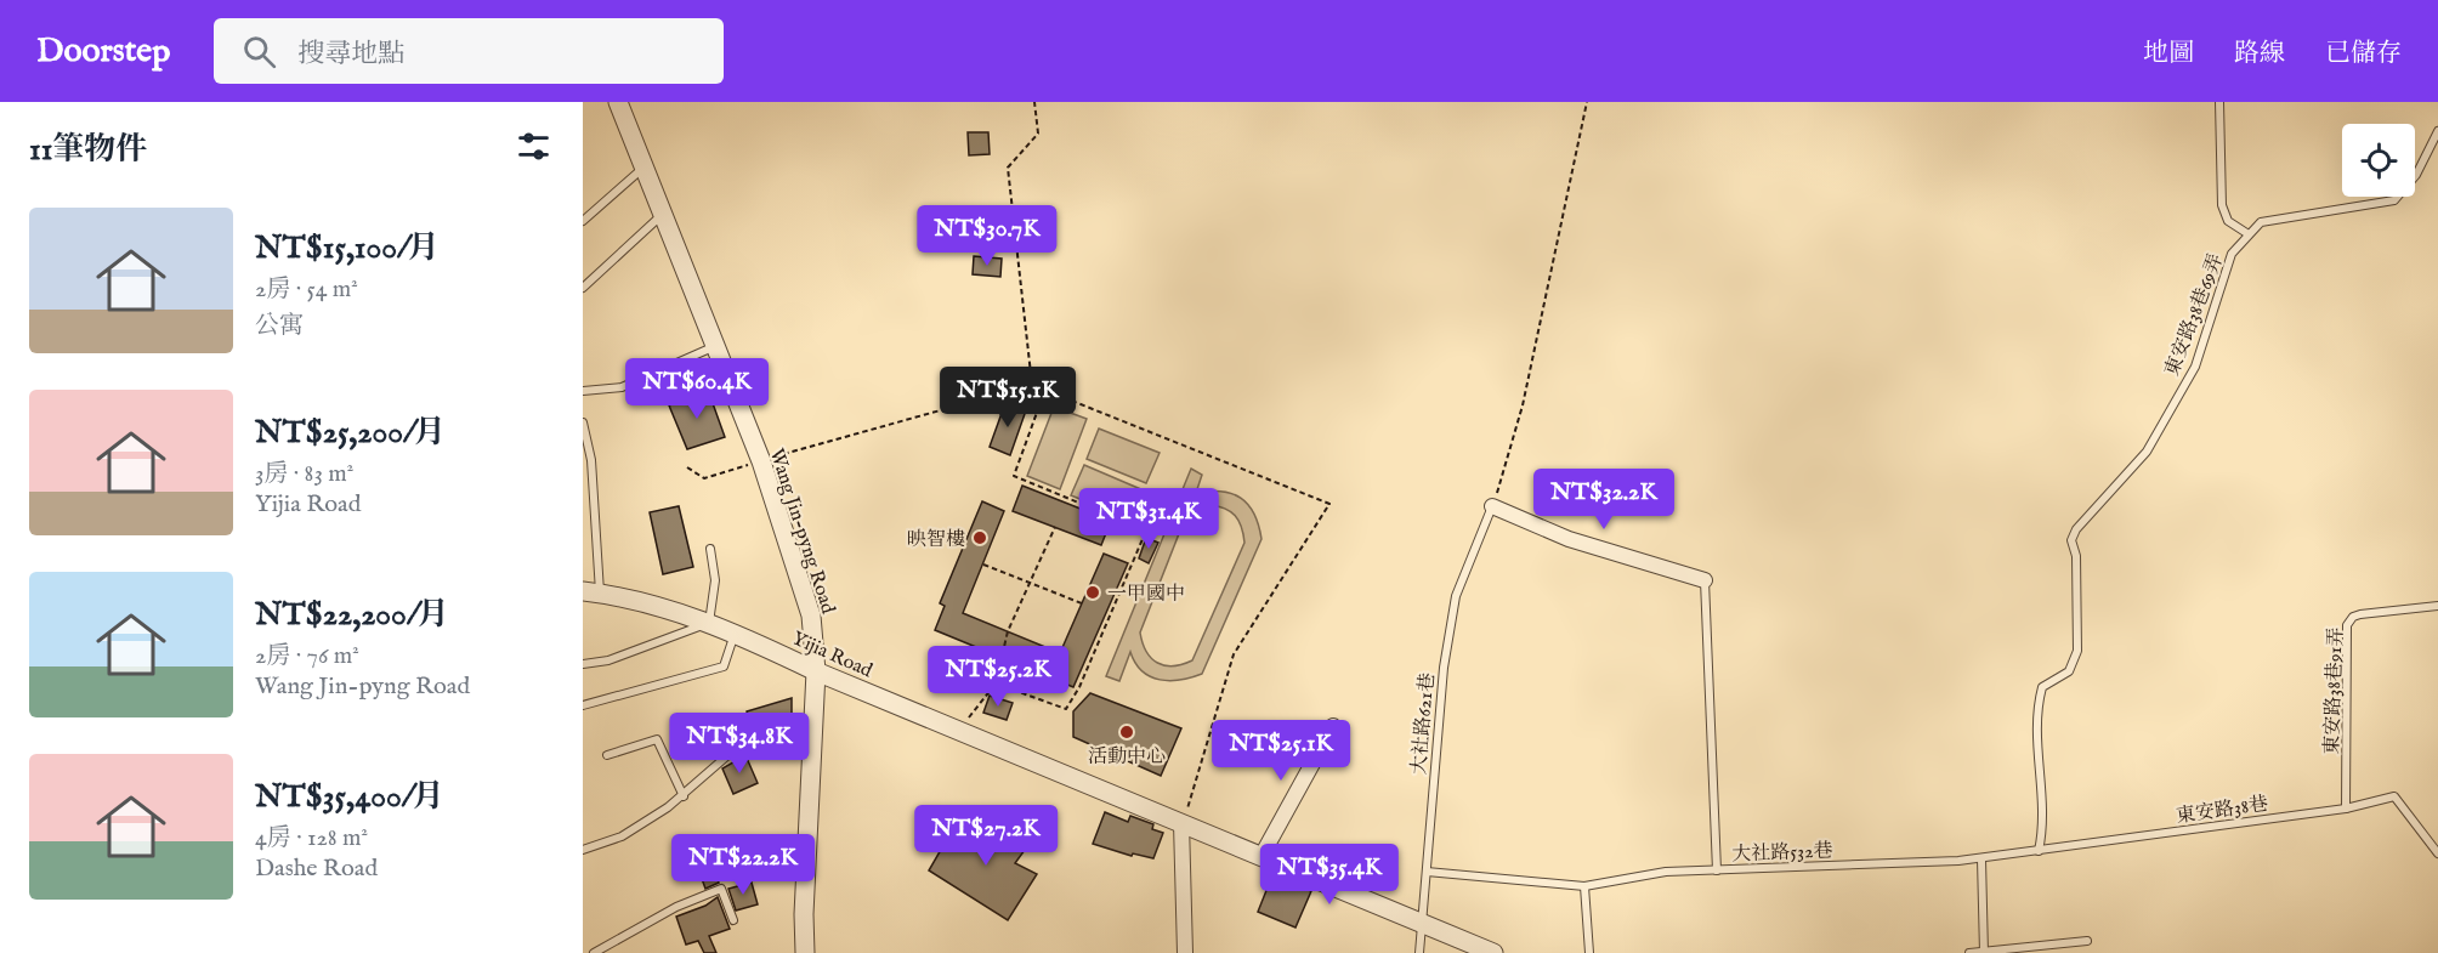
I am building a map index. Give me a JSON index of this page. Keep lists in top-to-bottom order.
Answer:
{
  "streets": {
    "street": ["Wang Jin-pyng Road", "Yijia Road"],
    "lane": [
      "東安路38巷69弄",
      "東安路38巷91弄",
      "大社路621巷",
      "東安路38巷",
      "大社路532巷"
    ]
  },
  "crossings": [
    ["東安路38巷69弄", "東安路38巷"],
    ["Wang Jin-pyng Road", "Yijia Road"],
    ["Yijia Road", "大社路621巷"],
    ["東安路38巷91弄", "東安路38巷"],
    ["大社路621巷", "大社路532巷"],
    ["東安路38巷", "大社路532巷"]
  ],
  "places": ["映智樓", "一甲國中", "活動中心"],
  "page": {
    "header": "Doorstep",
    "search": "搜尋地點",
    "nav": ["地圖", "路線", "已儲存"],
    "heading": "11筆物件",
    "list": [
      {
        "name": "NT$15,100/月",
        "note": "2房 · 54 m² · 公寓"
      },
      {
        "name": "NT$25,200/月",
        "note": "3房 · 83 m² · Yijia Road"
      },
      {
        "name": "NT$22,200/月",
        "note": "2房 · 76 m² · Wang Jin-pyng Road"
      },
      {
        "name": "NT$35,400/月",
        "note": "4房 · 128 m² · Dashe Road"
      }
    ],
    "price": [
      "NT$30.7K",
      "NT$60.4K",
      "NT$15.1K",
      "NT$32.2K",
      "NT$31.4K",
      "NT$25.2K",
      "NT$34.8K",
      "NT$25.1K",
      "NT$27.2K",
      "NT$22.2K",
      "NT$35.4K"
    ]
  }
}
